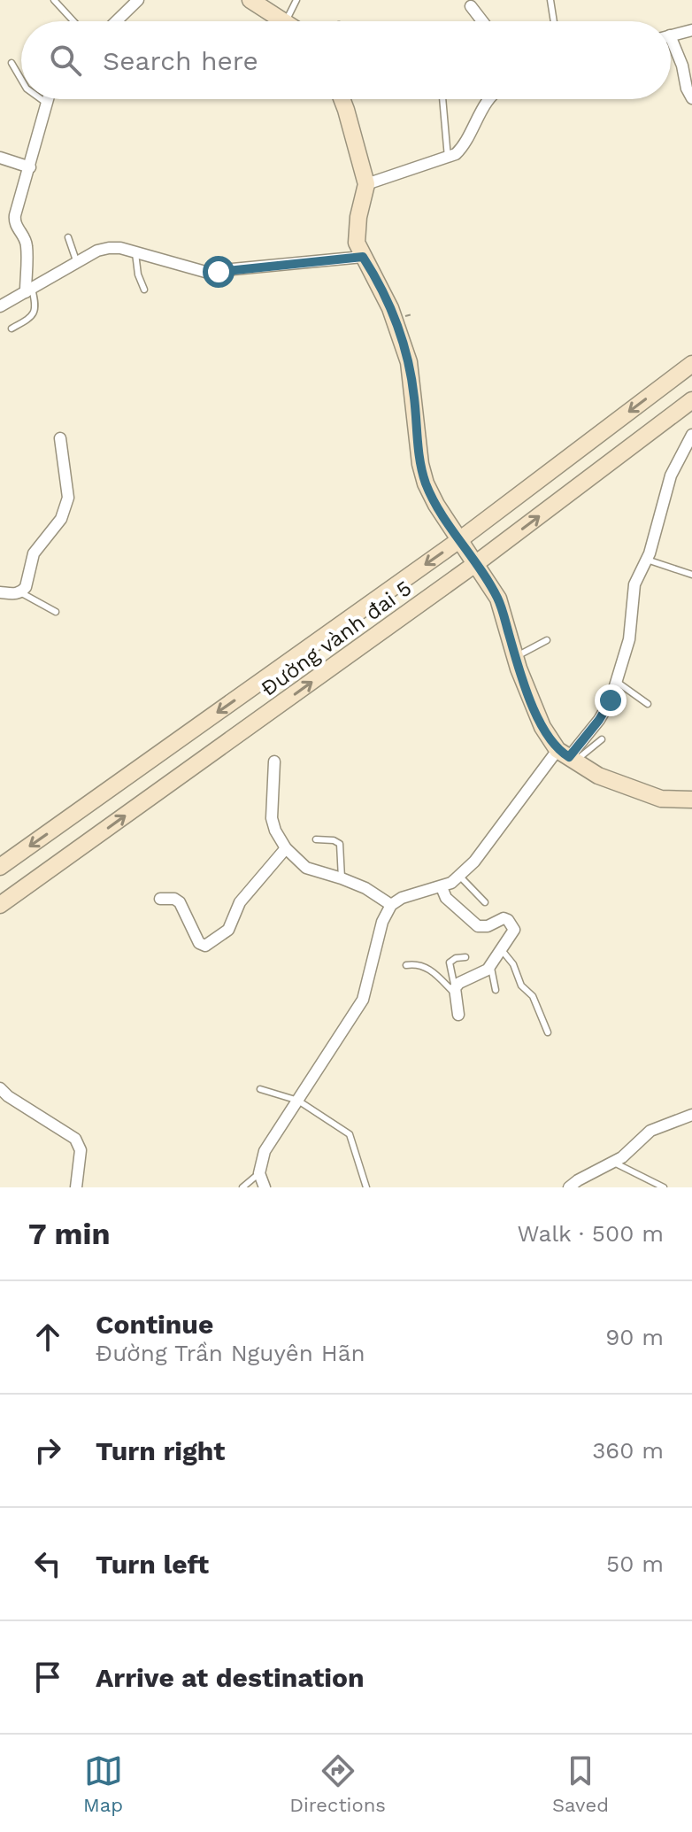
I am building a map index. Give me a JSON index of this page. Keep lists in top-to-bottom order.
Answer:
{
  "streets": {
    "main road": ["Đường vành đai 5"]
  },
  "page": {
    "search": "Search here",
    "heading": ["7 min", "Walk · 500 m"],
    "list": [
      ["Continue", "Đường Trần Nguyên Hãn", "90 m"],
      ["Turn right", "360 m"],
      ["Turn left", "50 m"],
      "Arrive at destination"
    ],
    "nav": ["Map", "Directions", "Saved"]
  }
}
